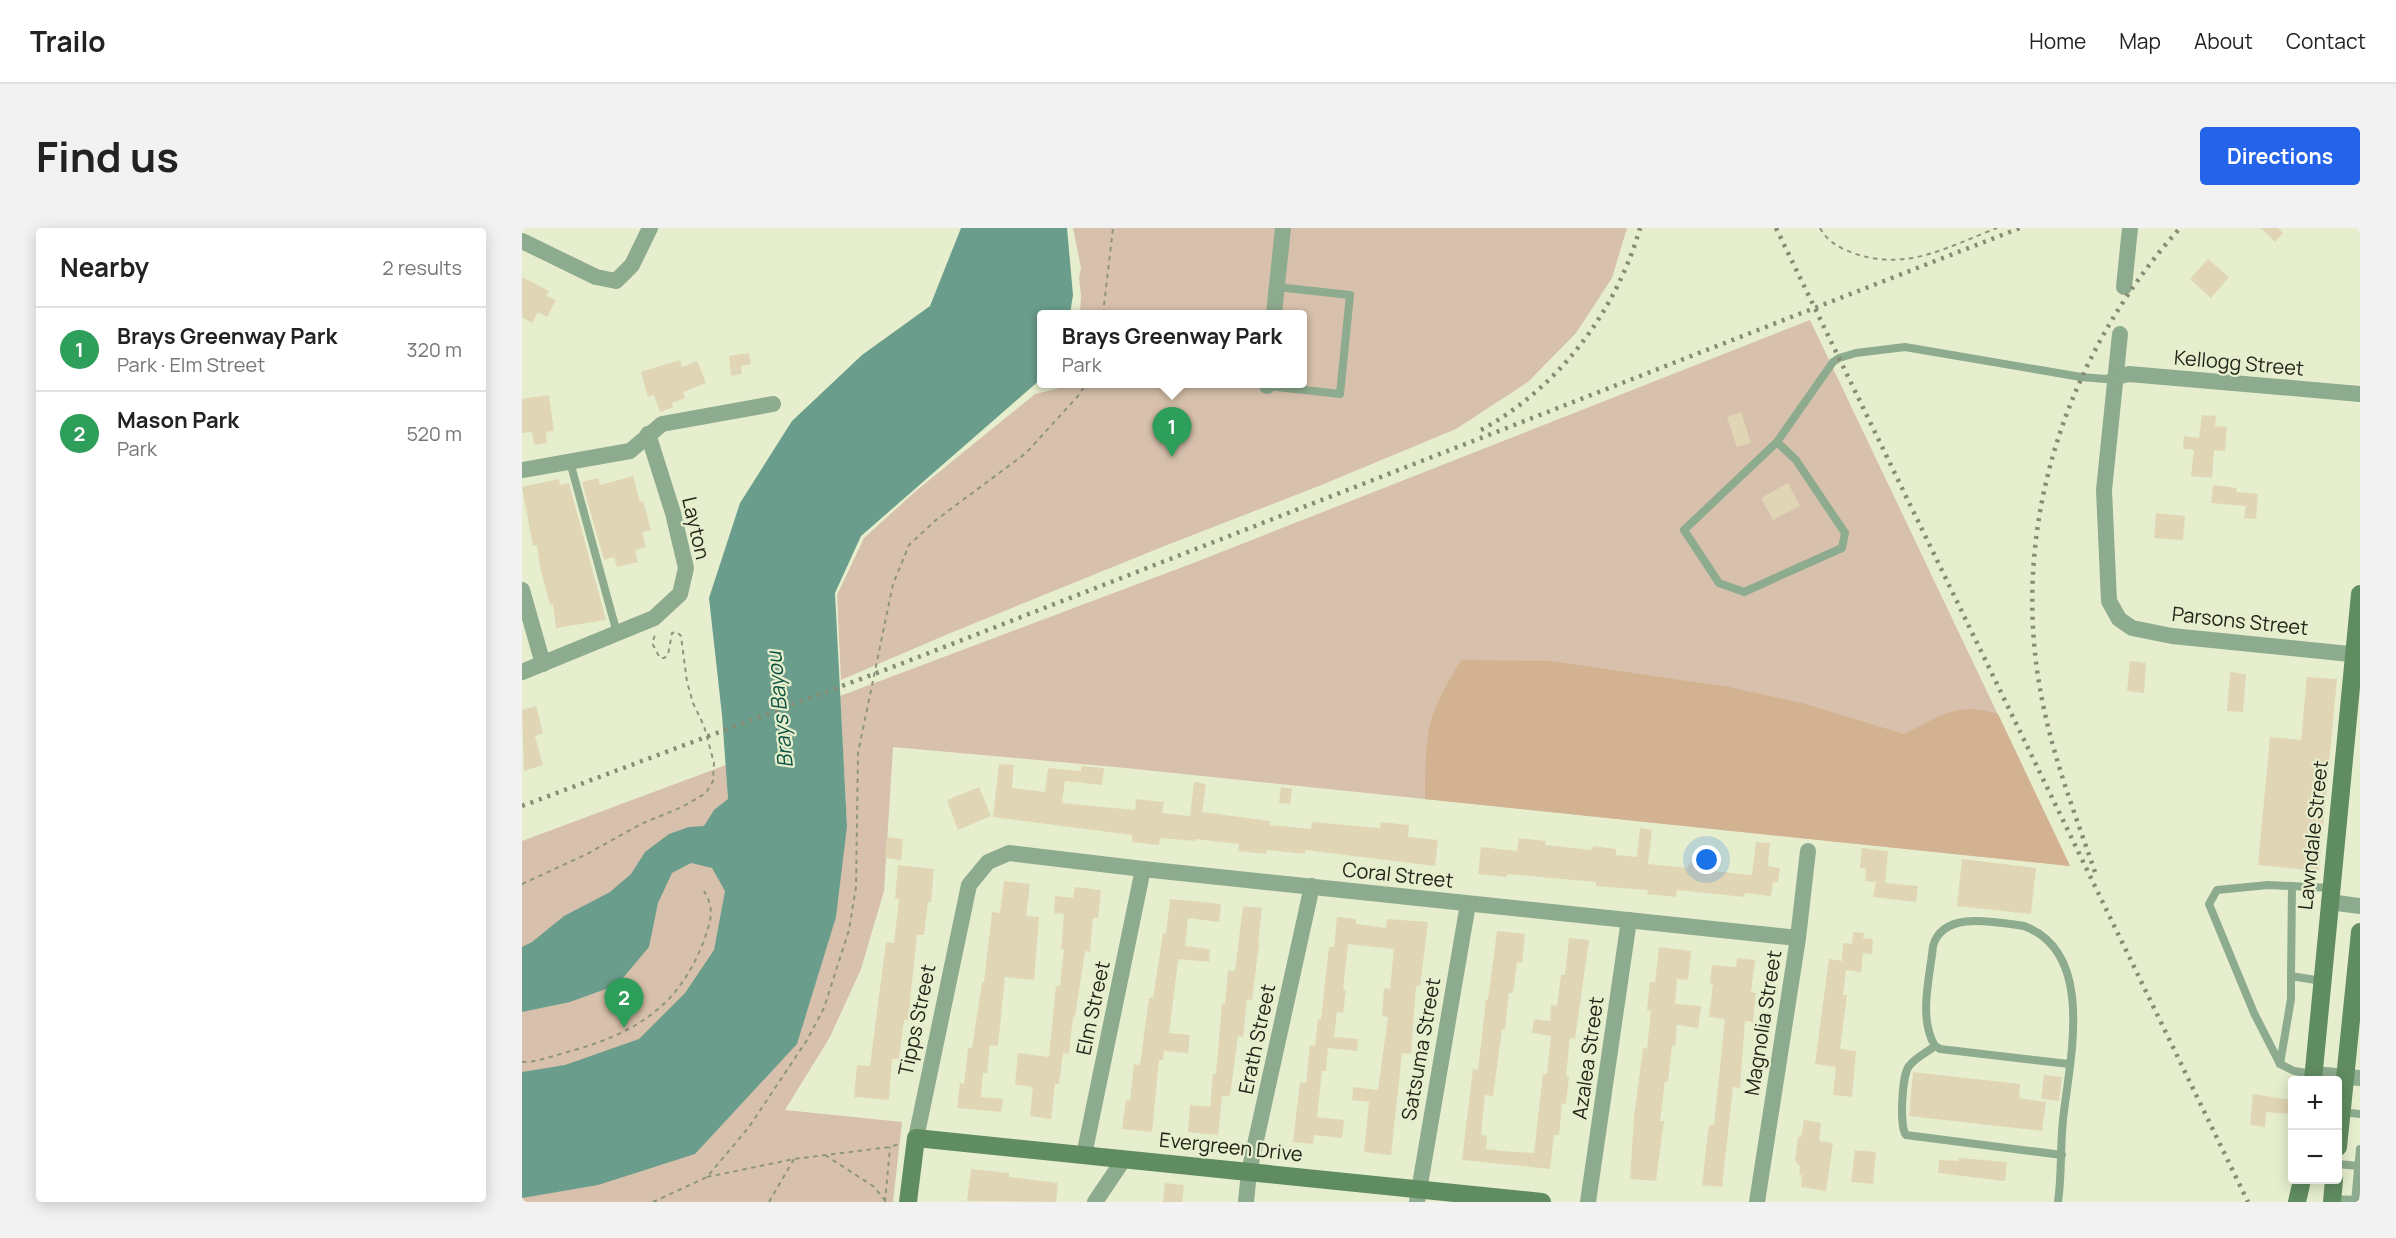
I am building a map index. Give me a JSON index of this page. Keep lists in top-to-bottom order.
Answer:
{
  "streets": {
    "main road": ["Lawndale Street", "Tipps Street", "Evergreen Drive"],
    "street": [
      "Kellogg Street",
      "Layton",
      "Parsons Street",
      "Coral Street",
      "Elm Street",
      "Magnolia Street",
      "Erath Street",
      "Satsuma Street",
      "Azalea Street"
    ]
  },
  "crossings": [
    ["Kellogg Street", "Parsons Street"],
    ["Parsons Street", "Lawndale Street"],
    ["Coral Street", "Elm Street"],
    ["Coral Street", "Tipps Street"],
    ["Coral Street", "Magnolia Street"],
    ["Coral Street", "Erath Street"],
    ["Coral Street", "Satsuma Street"],
    ["Coral Street", "Azalea Street"],
    ["Elm Street", "Evergreen Drive"],
    ["Tipps Street", "Evergreen Drive"],
    ["Erath Street", "Evergreen Drive"],
    ["Satsuma Street", "Evergreen Drive"]
  ],
  "water": ["Brays Bayou"],
  "page": {
    "header": "Trailo",
    "nav": [
      "Home",
      "Map",
      "About",
      "Contact"
    ],
    "title": "Find us",
    "buttons": "Directions",
    "heading": ["Nearby", "2 results"],
    "list": [
      {
        "mark": "1",
        "name": "Brays Greenway Park",
        "note": "Park · Elm Street",
        "value": "320 m"
      },
      {
        "mark": "2",
        "name": "Mason Park",
        "note": "Park",
        "value": "520 m"
      }
    ],
    "popup": ["Brays Greenway Park", "Park"],
    "pins": ["1", "2"],
    "map_buttons": ["+", "−"]
  }
}
